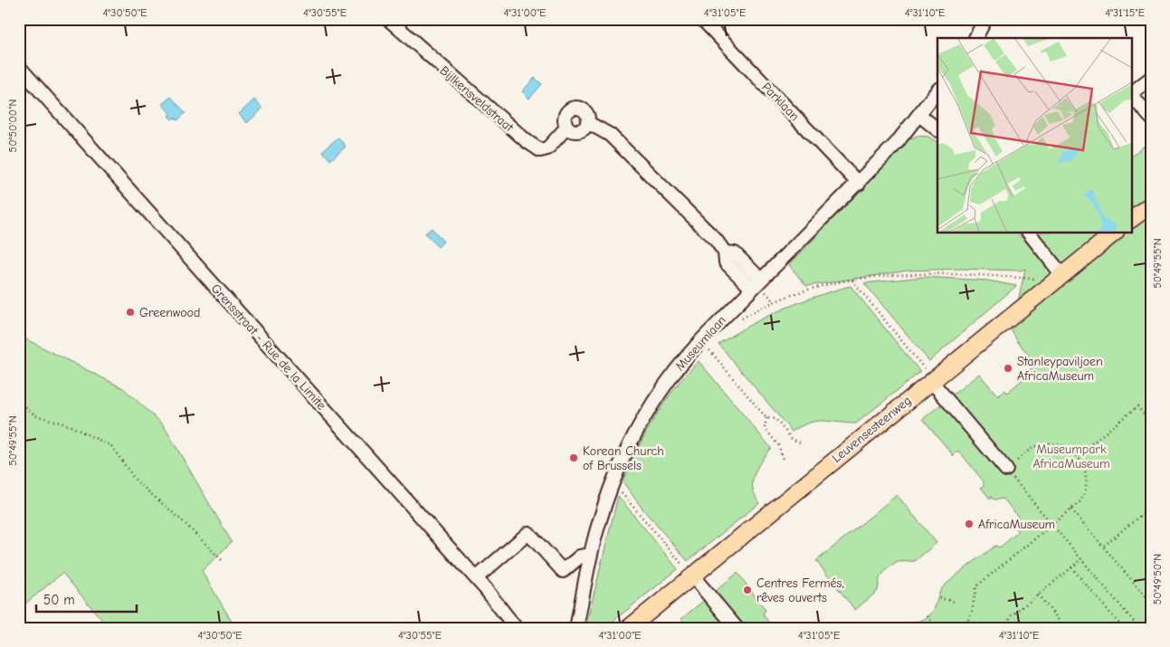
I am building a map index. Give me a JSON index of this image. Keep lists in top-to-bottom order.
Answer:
{
  "streets": {
    "main road": ["Leuvensesteenweg"],
    "street": [
      "Bijlkensveldstraat",
      "Parklaan",
      "Museumlaan",
      "Grensstraat - Rue de la Limite"
    ]
  },
  "crossings": [
    ["Bijlkensveldstraat", "Museumlaan"],
    ["Parklaan", "Museumlaan"]
  ],
  "parks": ["Museumpark AfricaMuseum"],
  "places": [
    "Greenwood",
    "Stanleypaviljoen AfricaMuseum",
    "Korean Church of Brussels",
    "AfricaMuseum",
    "Centres Fermés, rêves ouverts"
  ],
  "scale_bar": "50 m",
  "coordinates": [
    "4°30'50\"E",
    "4°30'55\"E",
    "4°31'00\"E",
    "4°31'05\"E",
    "4°31'10\"E",
    "4°31'15\"E",
    "50°50'00\"N",
    "50°49'55\"N",
    "50°49'50\"N"
  ]
}
